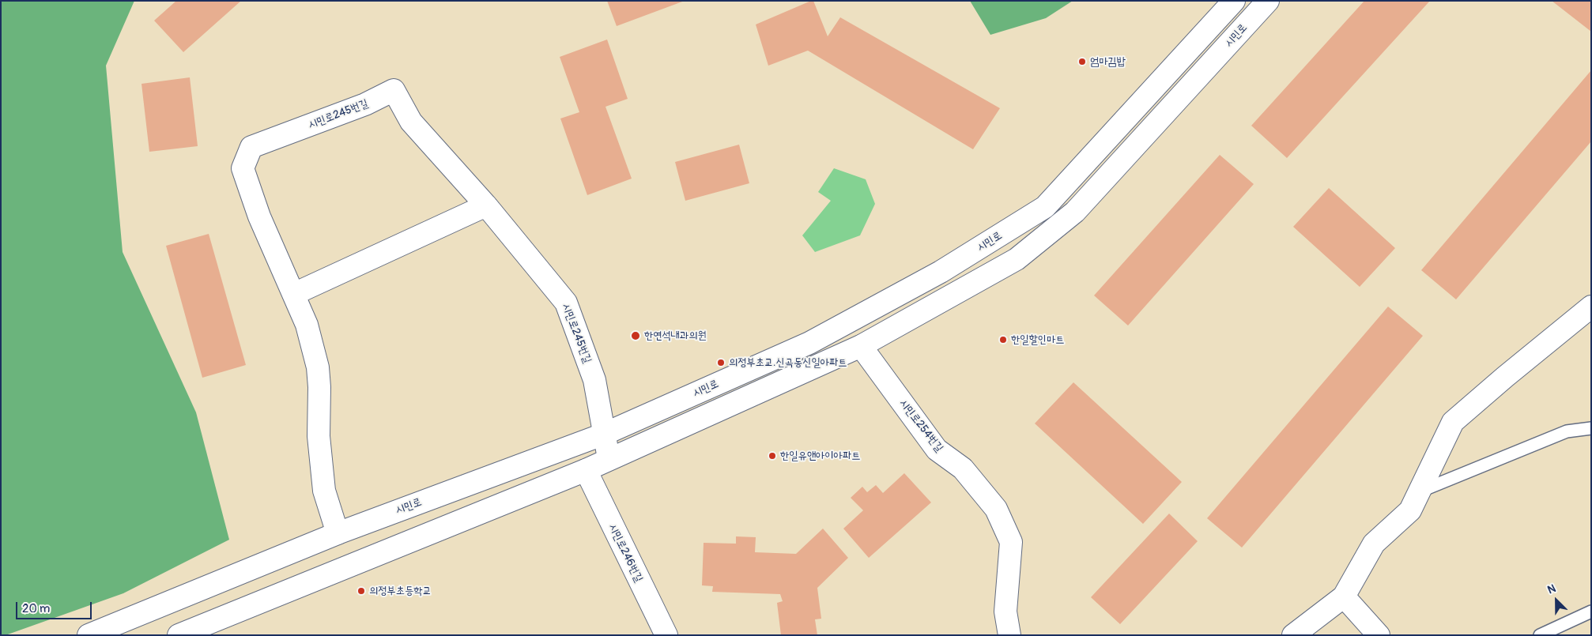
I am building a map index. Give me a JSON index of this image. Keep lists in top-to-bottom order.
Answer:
{
  "streets": {
    "street": [
      "시민로",
      "시민로245번길",
      "시민로254번길",
      "시민로246번길"
    ]
  },
  "crossings": [
    ["시민로", "시민로245번길"],
    ["시민로", "시민로254번길"],
    ["시민로", "시민로246번길"]
  ],
  "places": [
    "엄마김밥",
    "한연석내과의원",
    "한일할인마트",
    "의정부초교.신곡동신일아파트",
    "한일유앤아이아파트",
    "의정부초등학교"
  ],
  "scale_bar": "20 m",
  "north": "top left"
}
